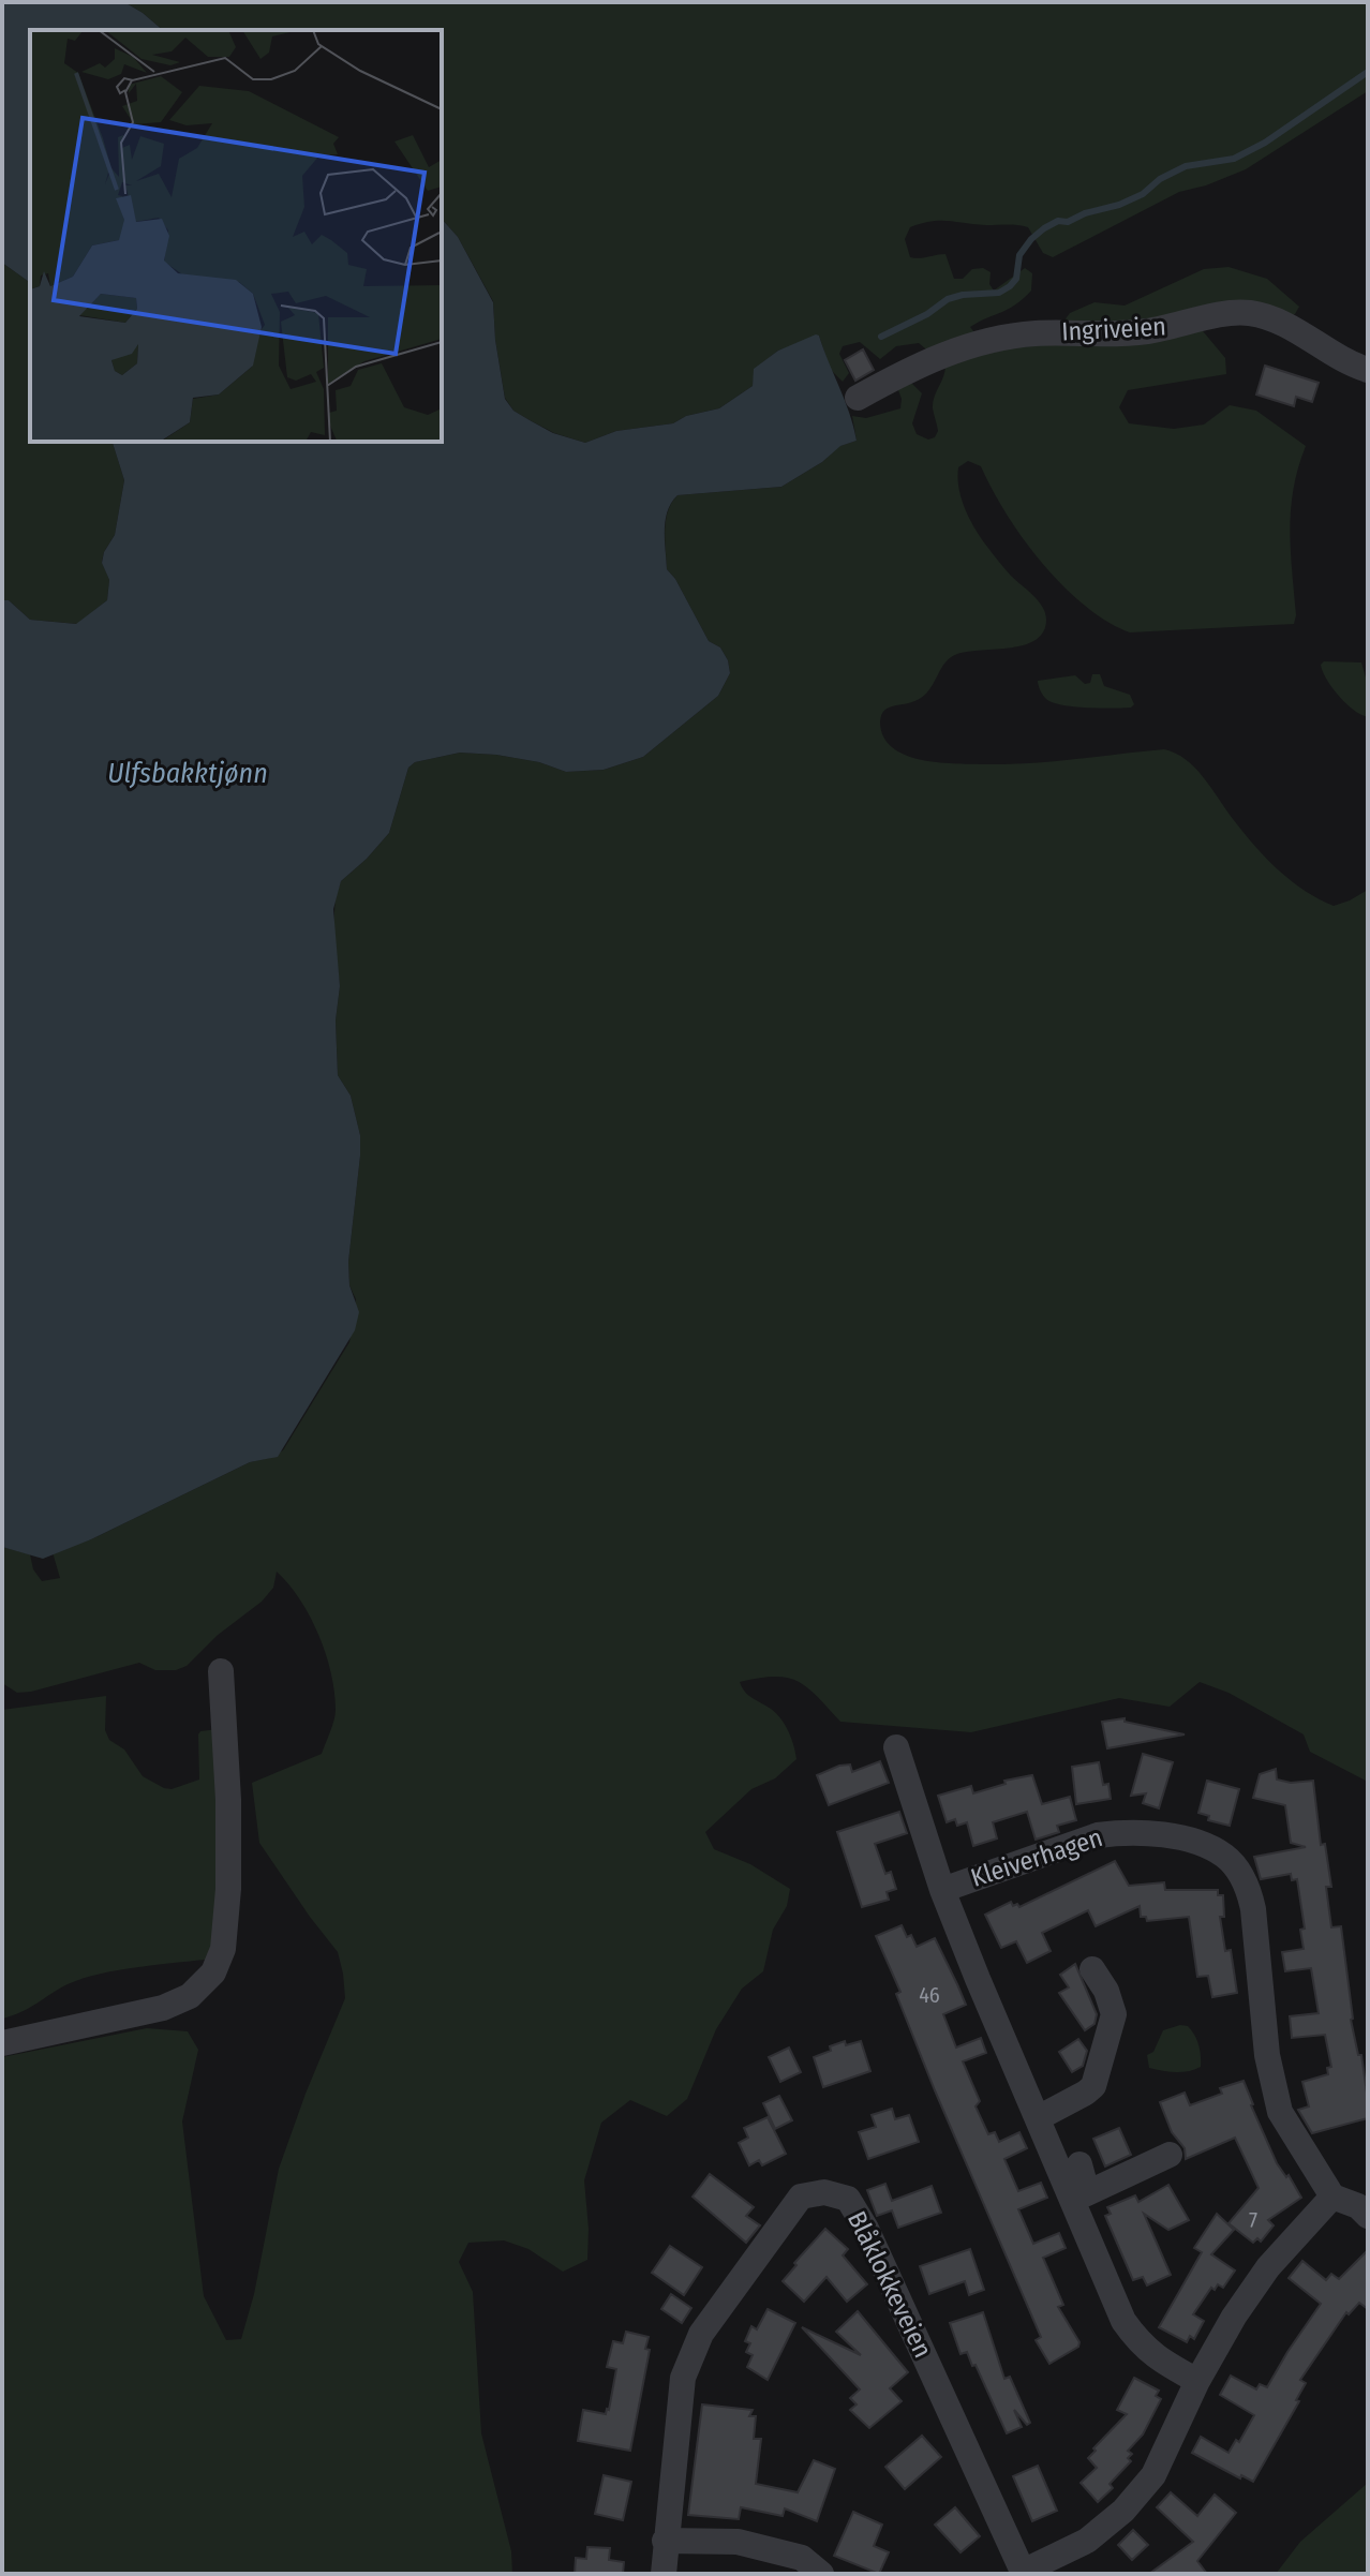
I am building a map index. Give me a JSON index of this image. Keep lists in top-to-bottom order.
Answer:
{
  "streets": {
    "street": ["Ingriveien", "Kleiverhagen", "Blåklokkeveien"]
  },
  "water": ["Ulfsbakktjønn"],
  "house_numbers": ["46", "7"]
}
